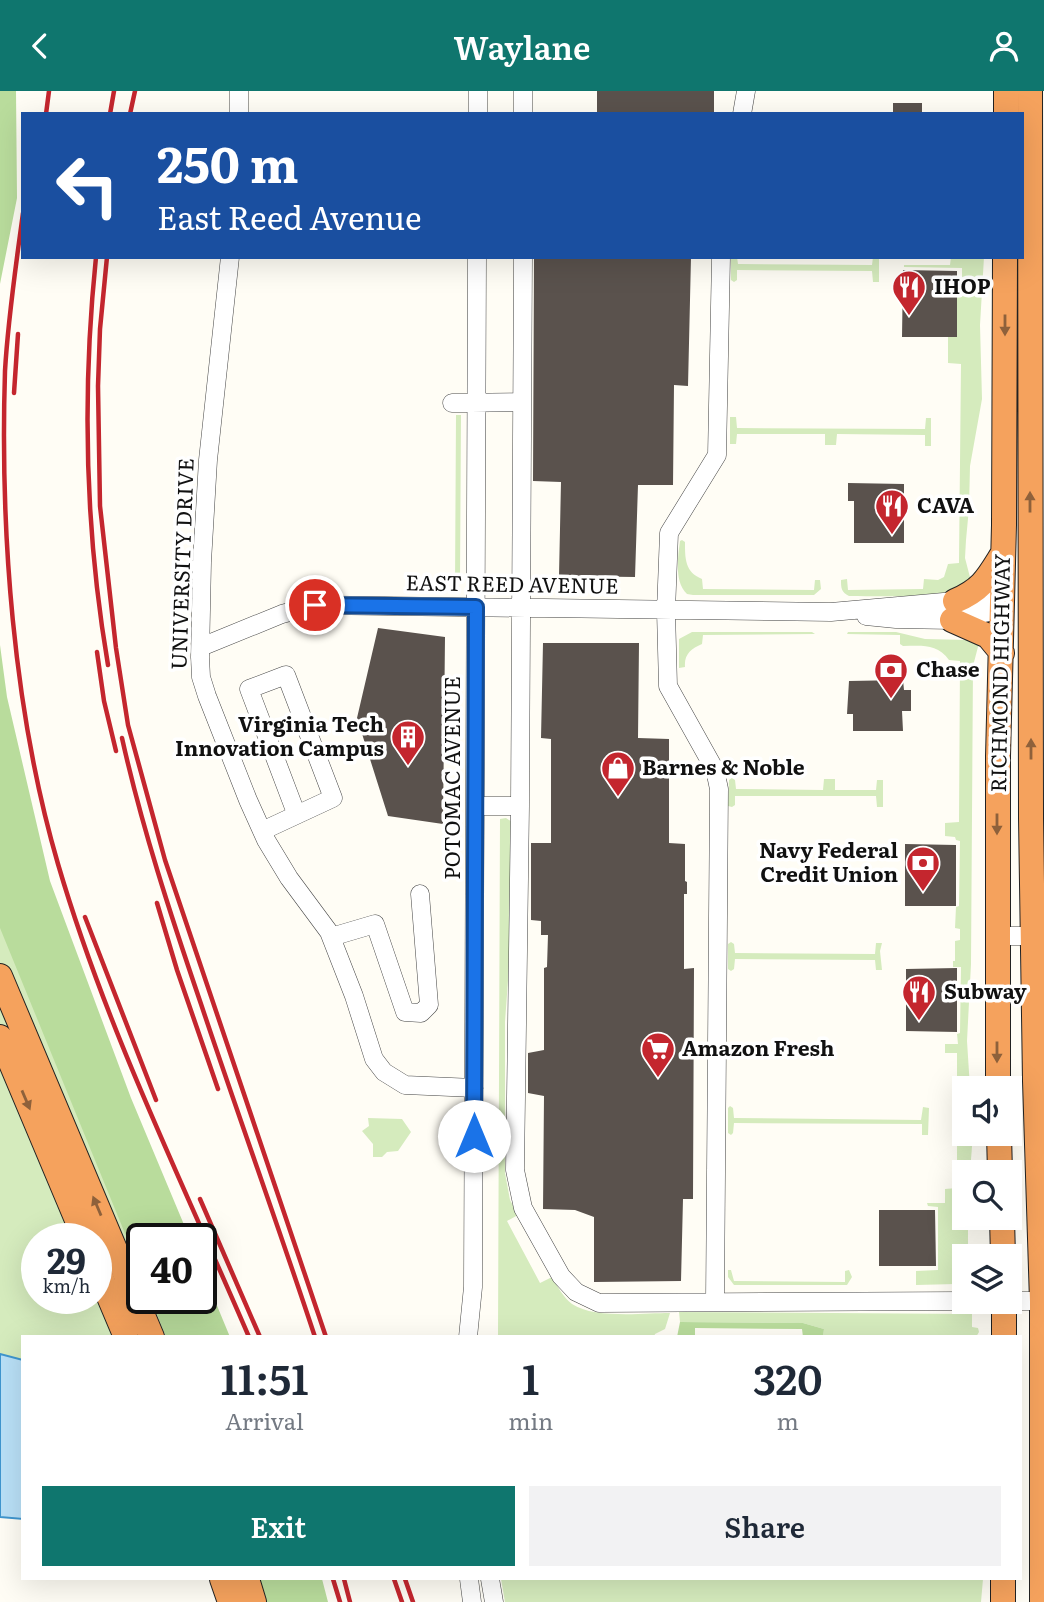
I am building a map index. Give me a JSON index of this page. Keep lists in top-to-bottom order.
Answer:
{
  "streets": {
    "highway": ["RICHMOND HIGHWAY"],
    "street": ["UNIVERSITY DRIVE", "EAST REED AVENUE", "POTOMAC AVENUE"]
  },
  "crossings": [
    ["UNIVERSITY DRIVE", "EAST REED AVENUE"],
    ["UNIVERSITY DRIVE", "POTOMAC AVENUE"],
    ["EAST REED AVENUE", "RICHMOND HIGHWAY"],
    ["EAST REED AVENUE", "POTOMAC AVENUE"]
  ],
  "places": {
    "restaurant": ["IHOP", "CAVA", "Subway"],
    "bank": ["Chase", "Navy Federal Credit Union"],
    "building": ["Virginia Tech Innovation Campus"],
    "shop": ["Barnes & Noble"],
    "supermarket": ["Amazon Fresh"]
  },
  "page": {
    "header": "Waylane",
    "turn": ["250 m", "East Reed Avenue"],
    "speed": "29 km/h",
    "limit": "40",
    "eta": [
      "11:51",
      "Arrival",
      "1",
      "min",
      "320",
      "m"
    ],
    "buttons": ["Exit", "Share"]
  }
}
